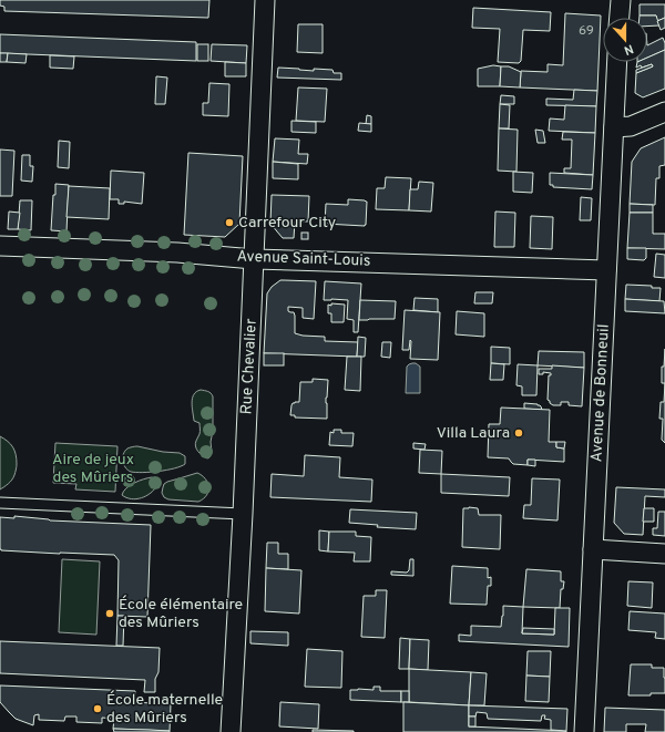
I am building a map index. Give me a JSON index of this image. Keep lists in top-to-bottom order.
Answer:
{
  "streets": {
    "street": ["Avenue Saint-Louis", "Rue Chevalier", "Avenue de Bonneuil"]
  },
  "crossings": [
    ["Avenue Saint-Louis", "Rue Chevalier"],
    ["Avenue Saint-Louis", "Avenue de Bonneuil"]
  ],
  "parks": ["Aire de jeux des Mûriers"],
  "places": [
    "Carrefour City",
    "Villa Laura",
    "École élémentaire des Mûriers",
    "École maternelle des Mûriers"
  ],
  "house_numbers": ["69"],
  "north": "bottom"
}
